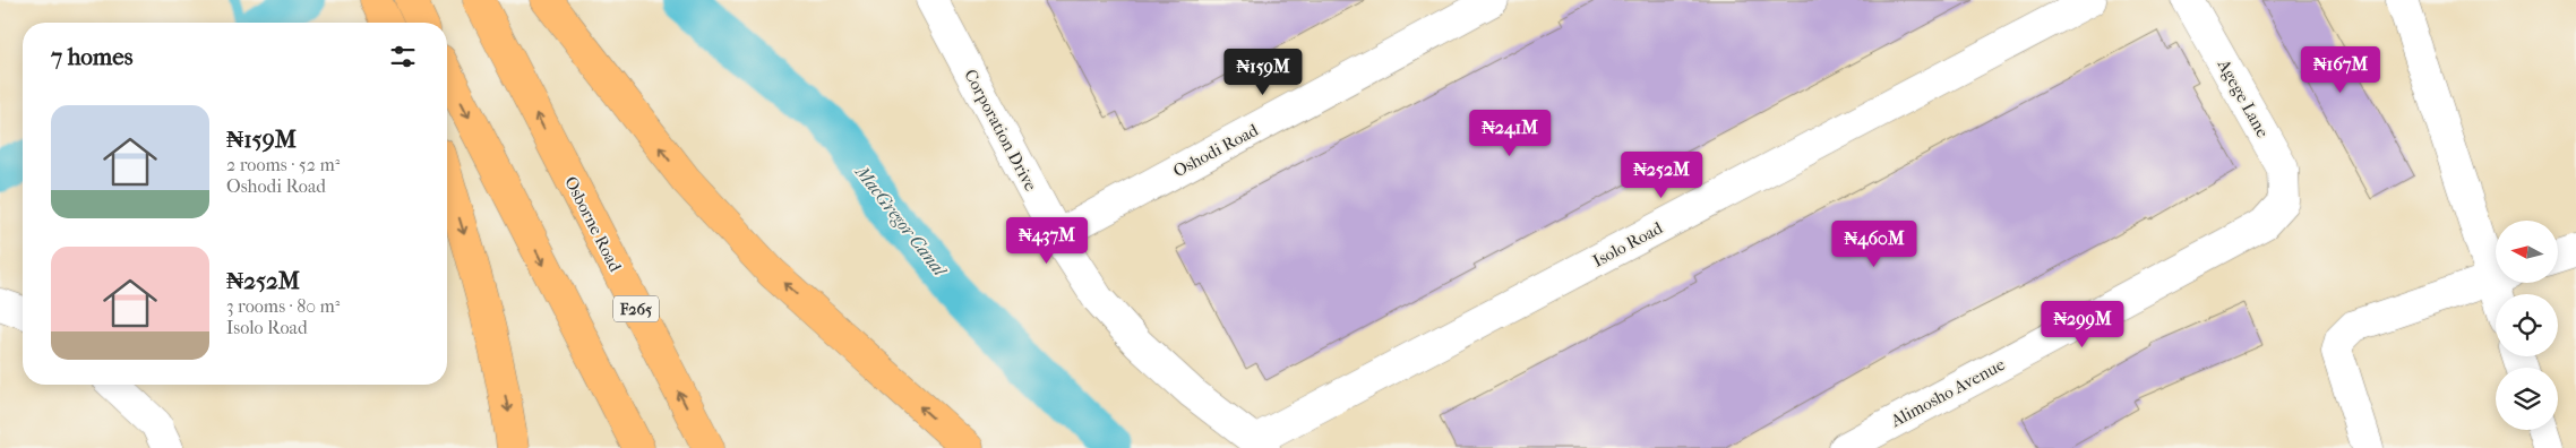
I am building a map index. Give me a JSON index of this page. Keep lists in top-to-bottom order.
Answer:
{
  "streets": {
    "main road": ["Osborne Road", "F265"],
    "street": [
      "Agege Lane",
      "Corporation Drive",
      "Oshodi Road",
      "Isolo Road",
      "Alimosho Avenue"
    ]
  },
  "crossings": [
    ["Agege Lane", "Alimosho Avenue"],
    ["Corporation Drive", "Oshodi Road"],
    ["Corporation Drive", "Isolo Road"]
  ],
  "water": ["MacGregor Canal"],
  "north": "left",
  "page": {
    "heading": "7 homes",
    "price": [
      "₦167M",
      "₦159M",
      "₦241M",
      "₦252M",
      "₦437M",
      "₦460M",
      "₦299M"
    ],
    "list": [
      {
        "name": "₦159M",
        "note": "2 rooms · 52 m² · Oshodi Road"
      },
      {
        "name": "₦252M",
        "note": "3 rooms · 80 m² · Isolo Road"
      }
    ]
  }
}
